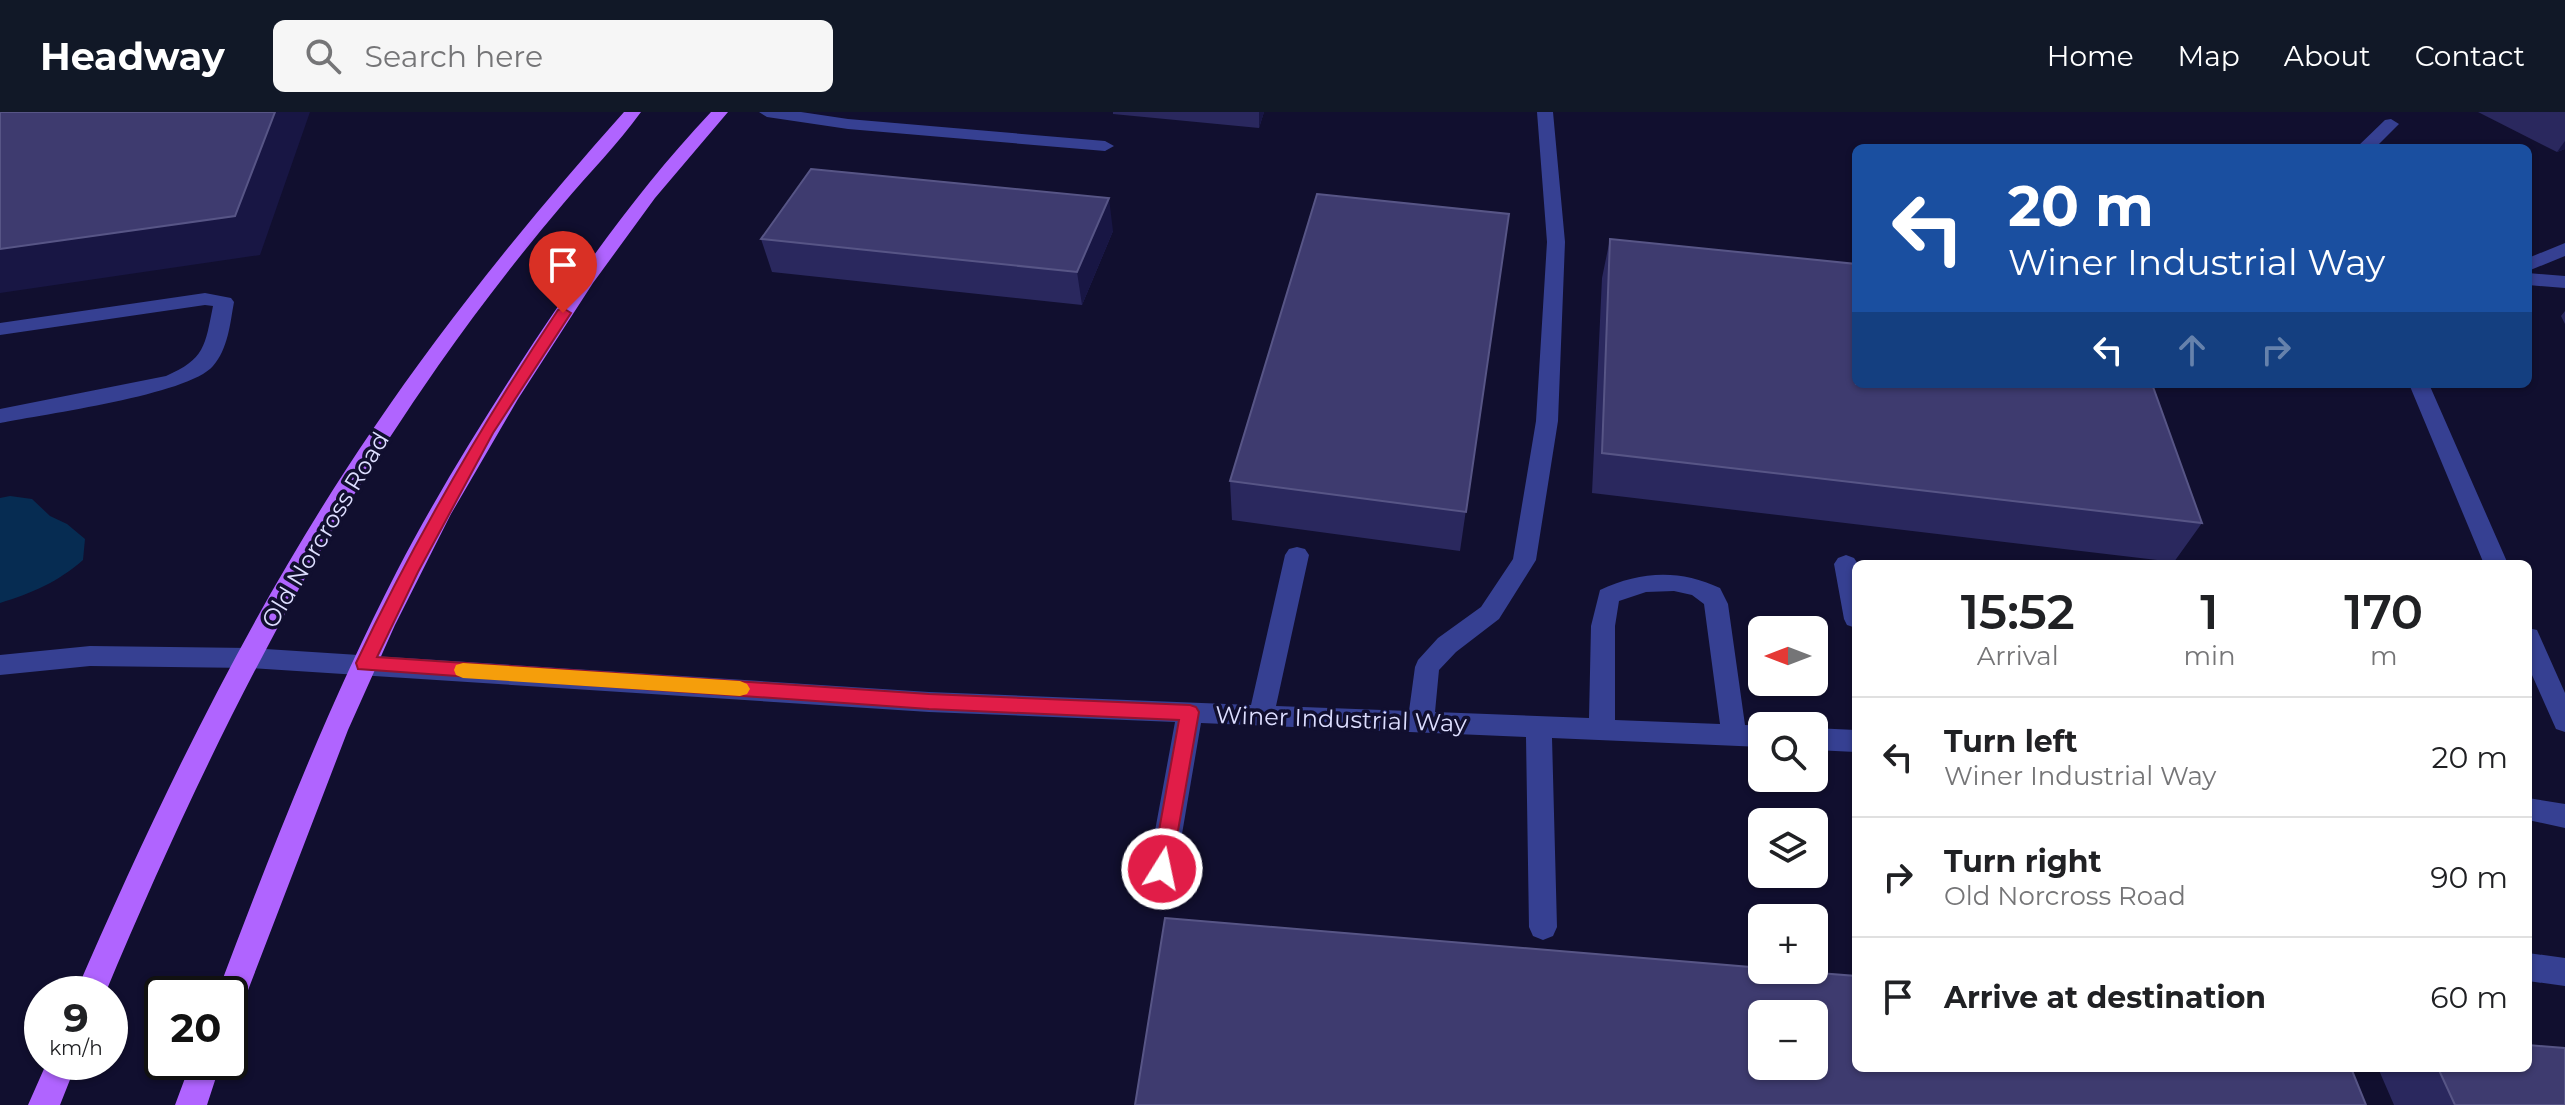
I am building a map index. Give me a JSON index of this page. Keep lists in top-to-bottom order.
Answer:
{
  "streets": {
    "main road": ["Old Norcross Road"],
    "street": ["Winer Industrial Way"]
  },
  "crossings": [
    ["Old Norcross Road", "Winer Industrial Way"]
  ],
  "north": "left",
  "page": {
    "header": "Headway",
    "search": "Search here",
    "nav": [
      "Home",
      "Map",
      "About",
      "Contact"
    ],
    "turn": ["20 m", "Winer Industrial Way"],
    "eta": [
      "15:52",
      "Arrival",
      "1",
      "min",
      "170",
      "m"
    ],
    "map_buttons": ["+", "−"],
    "list": [
      {
        "name": "Turn left",
        "note": "Winer Industrial Way",
        "value": "20 m"
      },
      {
        "name": "Turn right",
        "note": "Old Norcross Road",
        "value": "90 m"
      },
      {
        "name": "Arrive at destination",
        "value": "60 m"
      }
    ],
    "speed": "9 km/h",
    "limit": "20"
  }
}
